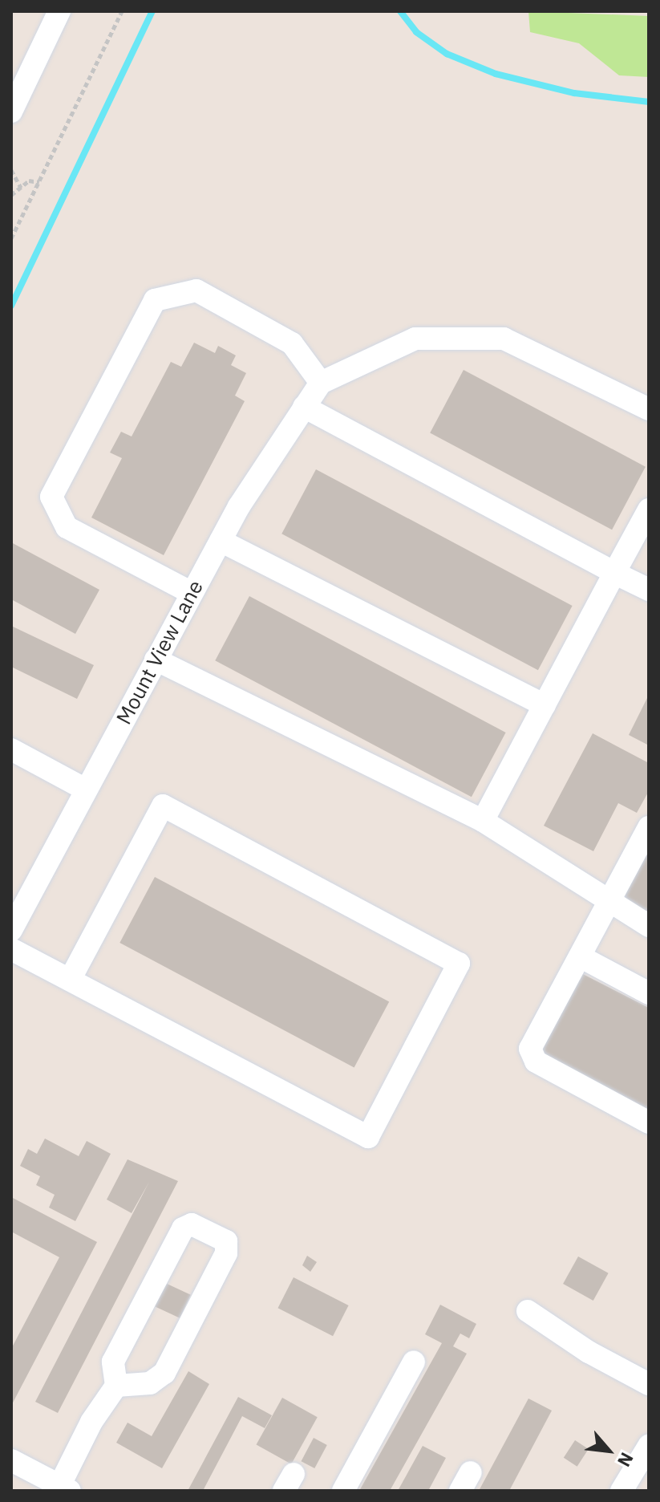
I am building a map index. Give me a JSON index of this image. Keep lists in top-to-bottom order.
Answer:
{
  "streets": {
    "street": ["Mount View Lane"]
  },
  "north": "bottom right"
}
